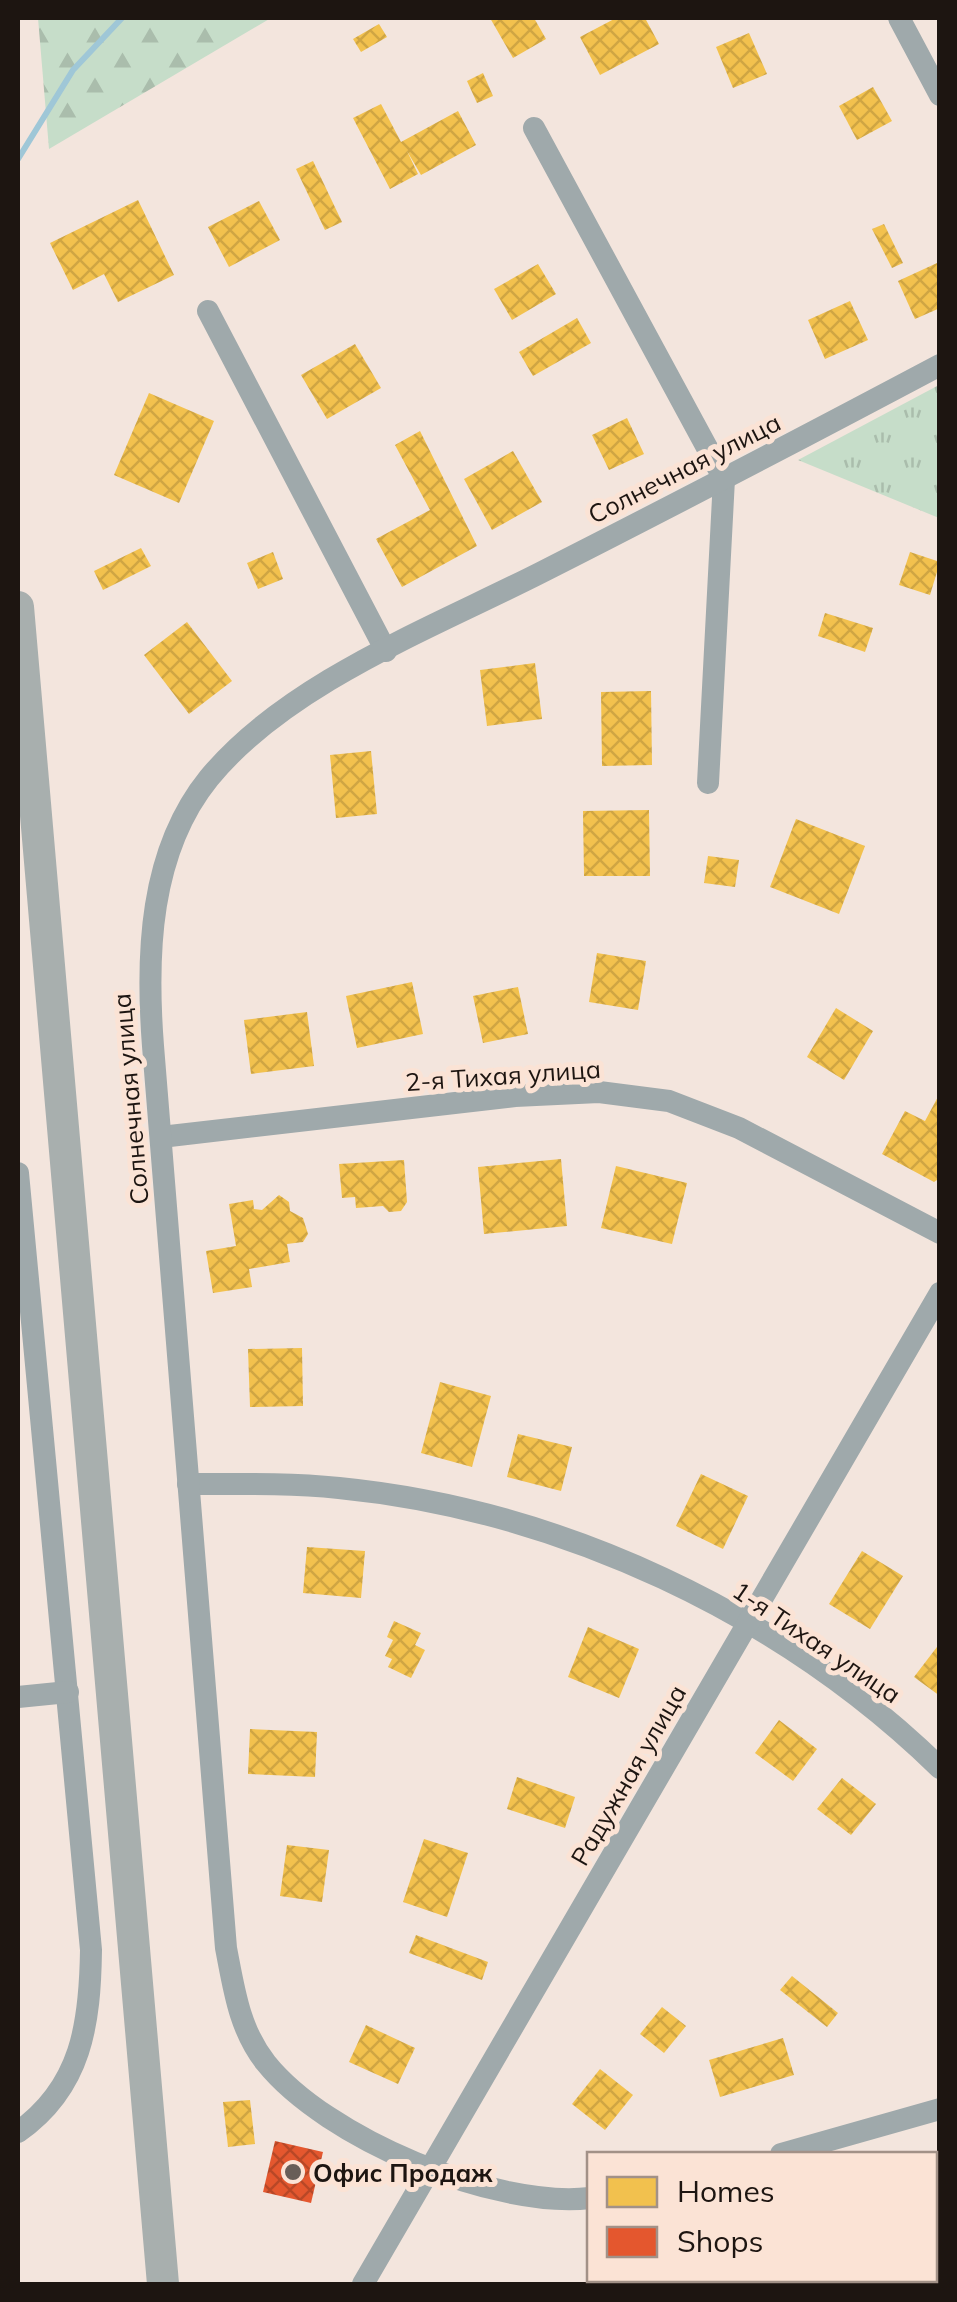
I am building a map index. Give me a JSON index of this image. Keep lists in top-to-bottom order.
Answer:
{
  "streets": {
    "street": [
      "Солнечная улица",
      "2-я Тихая улица",
      "1-я Тихая улица",
      "Радужная улица"
    ]
  },
  "crossings": [
    ["Солнечная улица", "2-я Тихая улица"],
    ["Солнечная улица", "1-я Тихая улица"],
    ["Солнечная улица", "Радужная улица"],
    ["1-я Тихая улица", "Радужная улица"]
  ],
  "places": ["Офис Продаж"],
  "legend": ["Homes", "Shops"]
}
